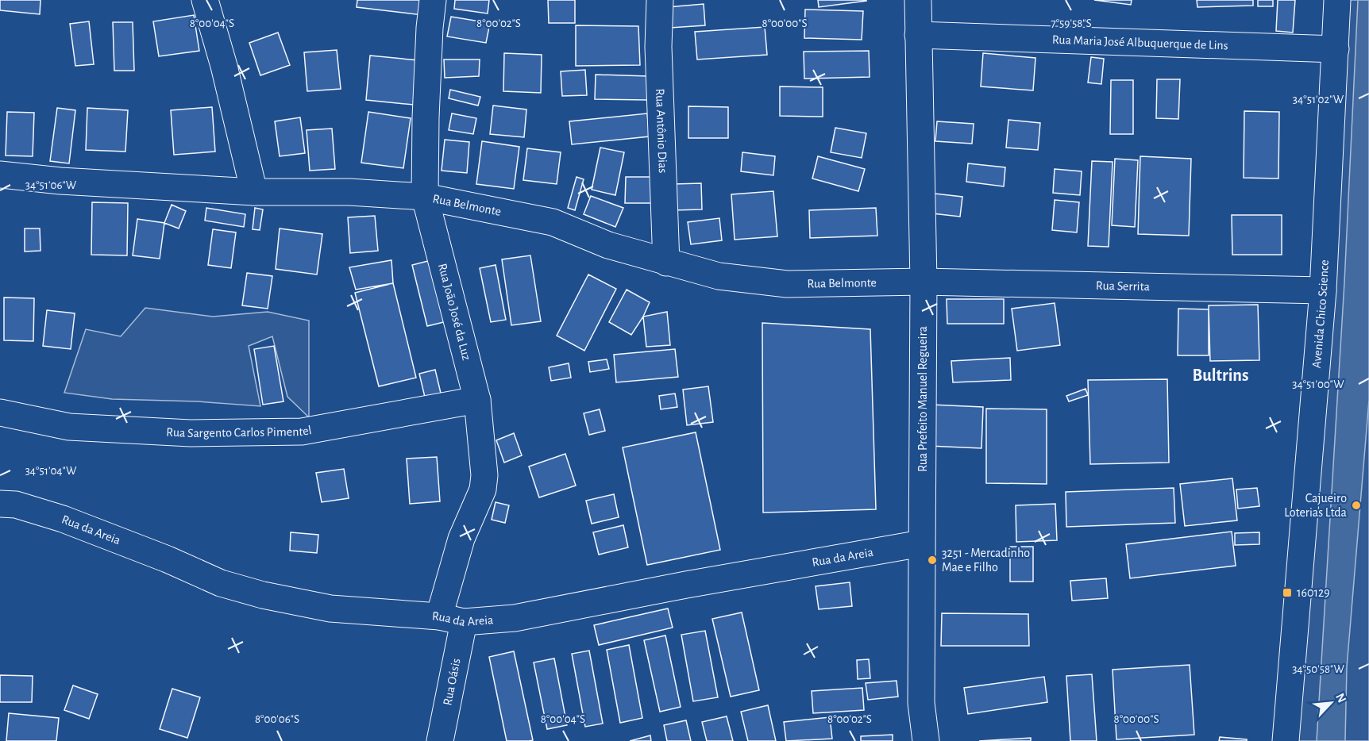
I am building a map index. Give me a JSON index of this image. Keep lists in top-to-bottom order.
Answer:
{
  "streets": {
    "street": [
      "Rua Maria José Albuquerque de Lins",
      "Rua Antônio Dias",
      "Rua Belmonte",
      "Rua Serrita",
      "Rua João José da Luz",
      "Avenida Chico Science",
      "Rua Prefeito Manuel Regueira",
      "Rua Sargento Carlos Pimentel",
      "Rua da Areia",
      "Rua Oásis"
    ]
  },
  "crossings": [
    ["Rua Maria José Albuquerque de Lins", "Avenida Chico Science"],
    ["Rua Maria José Albuquerque de Lins", "Rua Prefeito Manuel Regueira"],
    ["Rua Antônio Dias", "Rua Belmonte"],
    ["Rua Belmonte", "Rua Serrita"],
    ["Rua Belmonte", "Rua João José da Luz"],
    ["Rua Belmonte", "Rua Prefeito Manuel Regueira"],
    ["Rua Serrita", "Avenida Chico Science"],
    ["Rua Serrita", "Rua Prefeito Manuel Regueira"],
    ["Rua João José da Luz", "Rua Sargento Carlos Pimentel"],
    ["Rua João José da Luz", "Rua da Areia"],
    ["Rua João José da Luz", "Rua Oásis"],
    ["Rua Prefeito Manuel Regueira", "Rua da Areia"],
    ["Rua da Areia", "Rua Oásis"]
  ],
  "districts": ["Bultrins"],
  "places": {
    "other": ["Cajueiro Loterias Ltda", "3251 - Mercadinho Mae e Filho"],
    "transit": ["160129"]
  },
  "north": "top right",
  "coordinates": [
    "8°00'04\"S",
    "8°00'02\"S",
    "8°00'00\"S",
    "7°59'58\"S",
    "34°51'02\"W",
    "34°51'06\"W",
    "34°51'00\"W",
    "34°51'04\"W",
    "34°50'58\"W",
    "8°00'06\"S"
  ]
}
